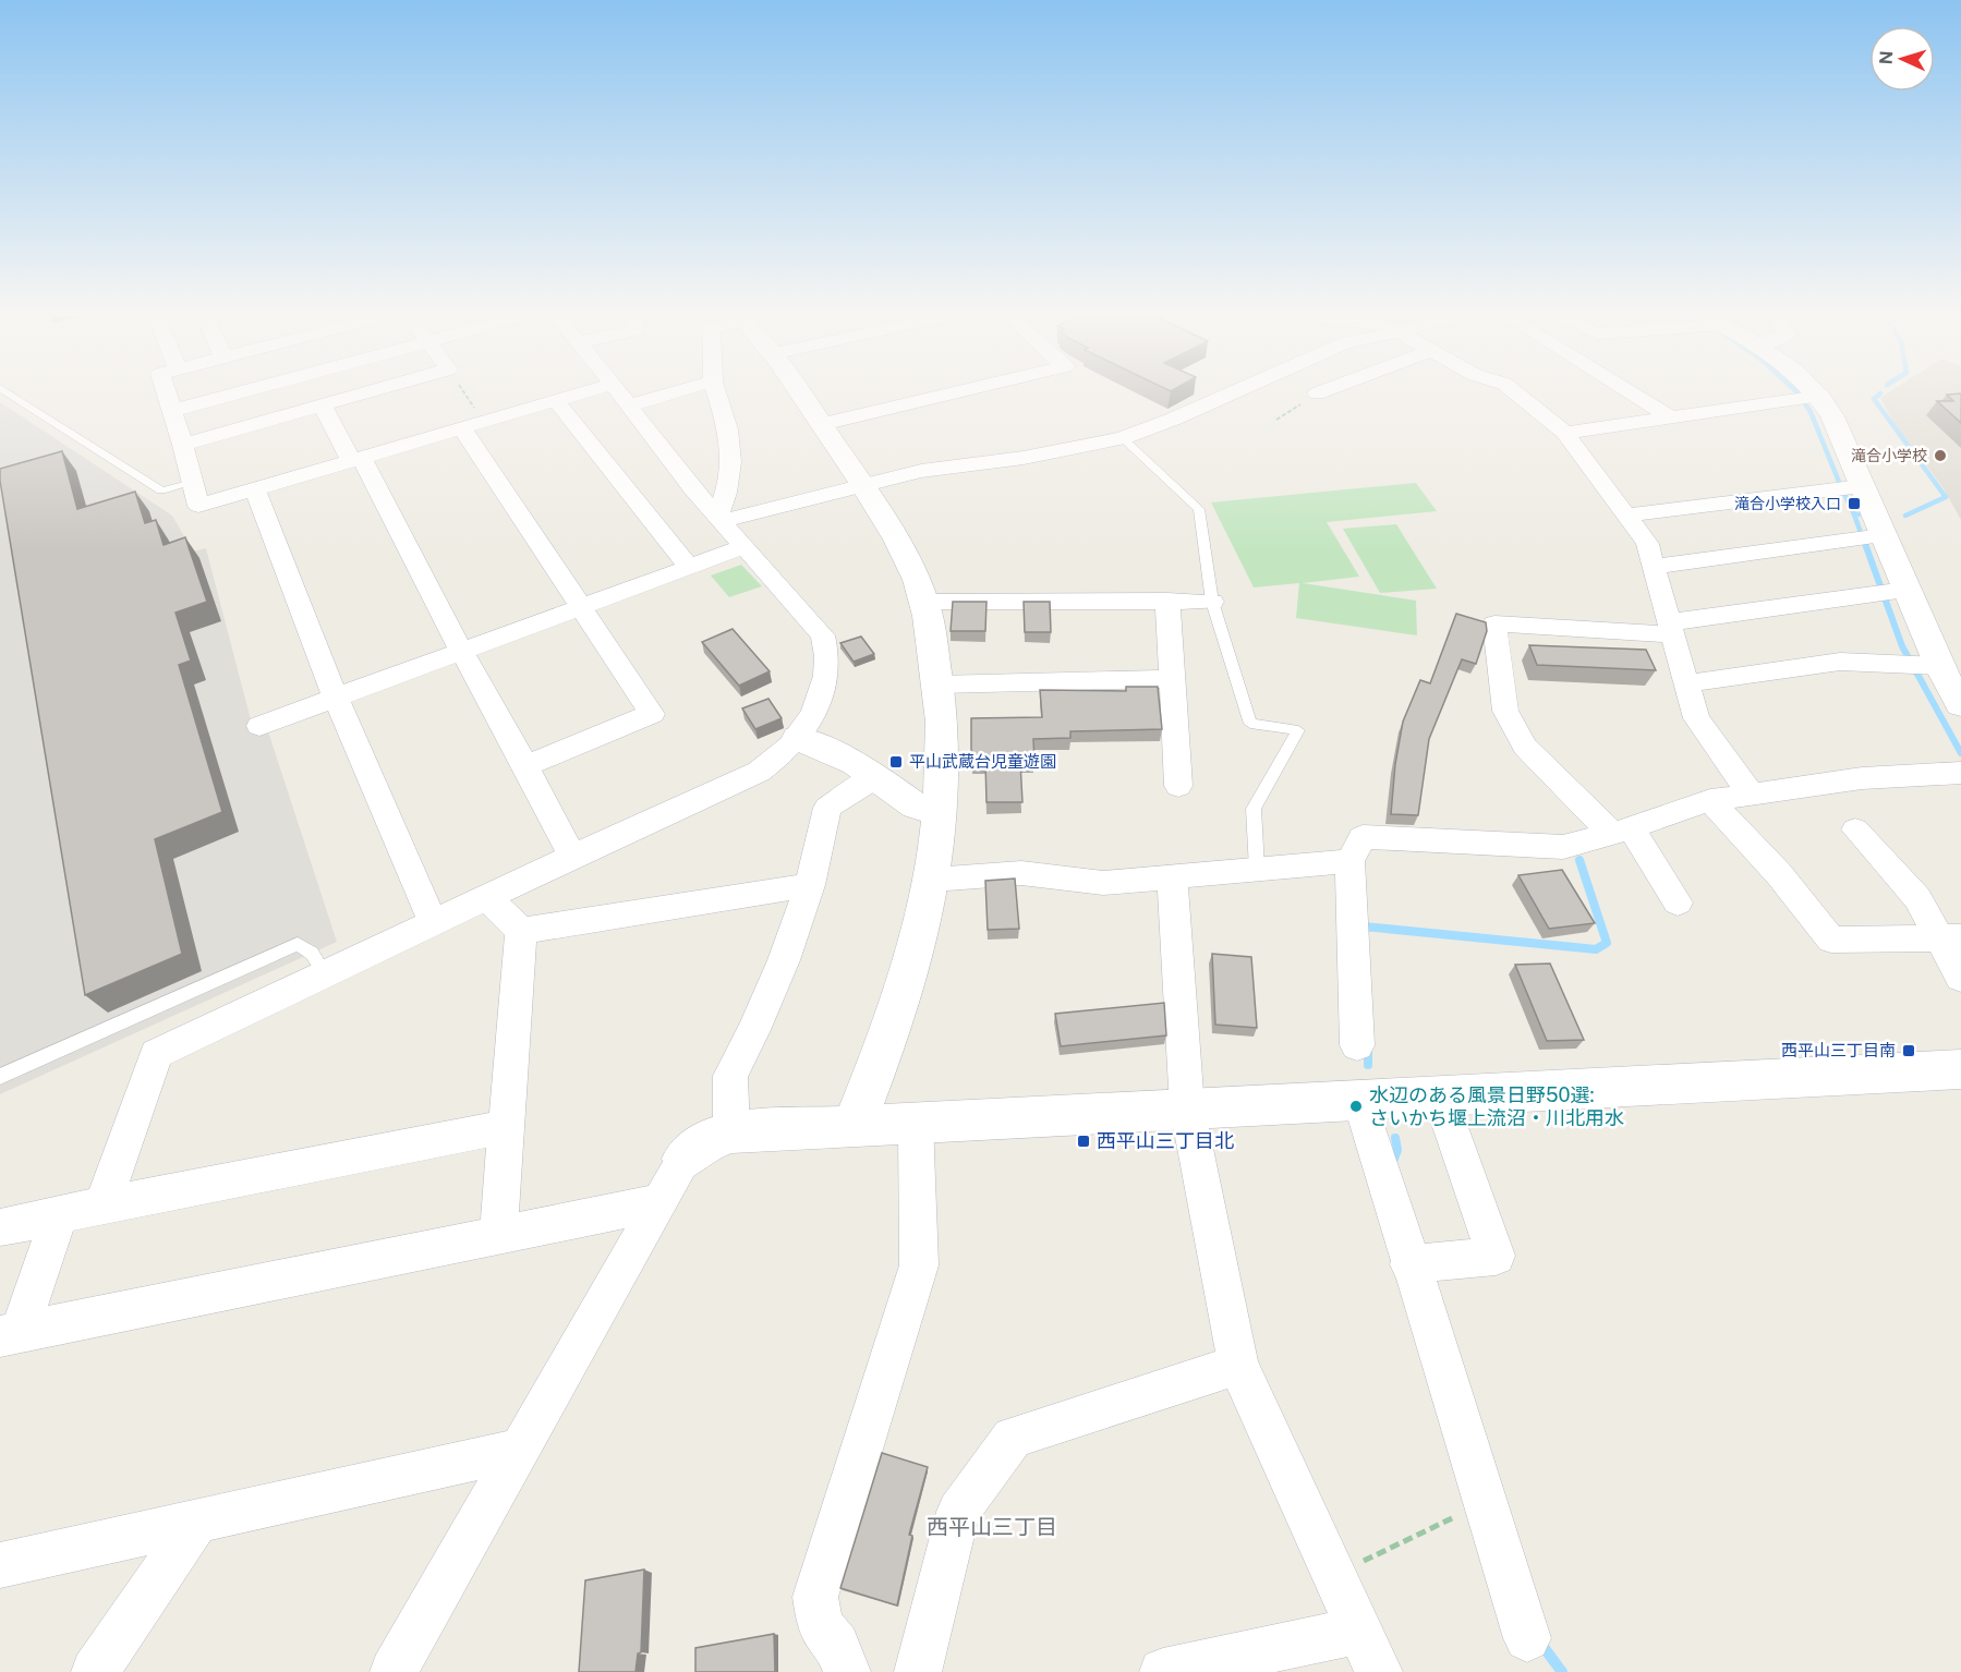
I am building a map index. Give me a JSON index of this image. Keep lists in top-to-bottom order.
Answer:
{
  "districts": ["西平山三丁目"],
  "places": {
    "other": ["滝合小学校", "水辺のある風景日野50選: さいかち堰上流沼・川北用水"],
    "transit": [
      "滝合小学校入口",
      "平山武蔵台児童遊園",
      "西平山三丁目南",
      "西平山三丁目北"
    ]
  },
  "north": "left"
}
